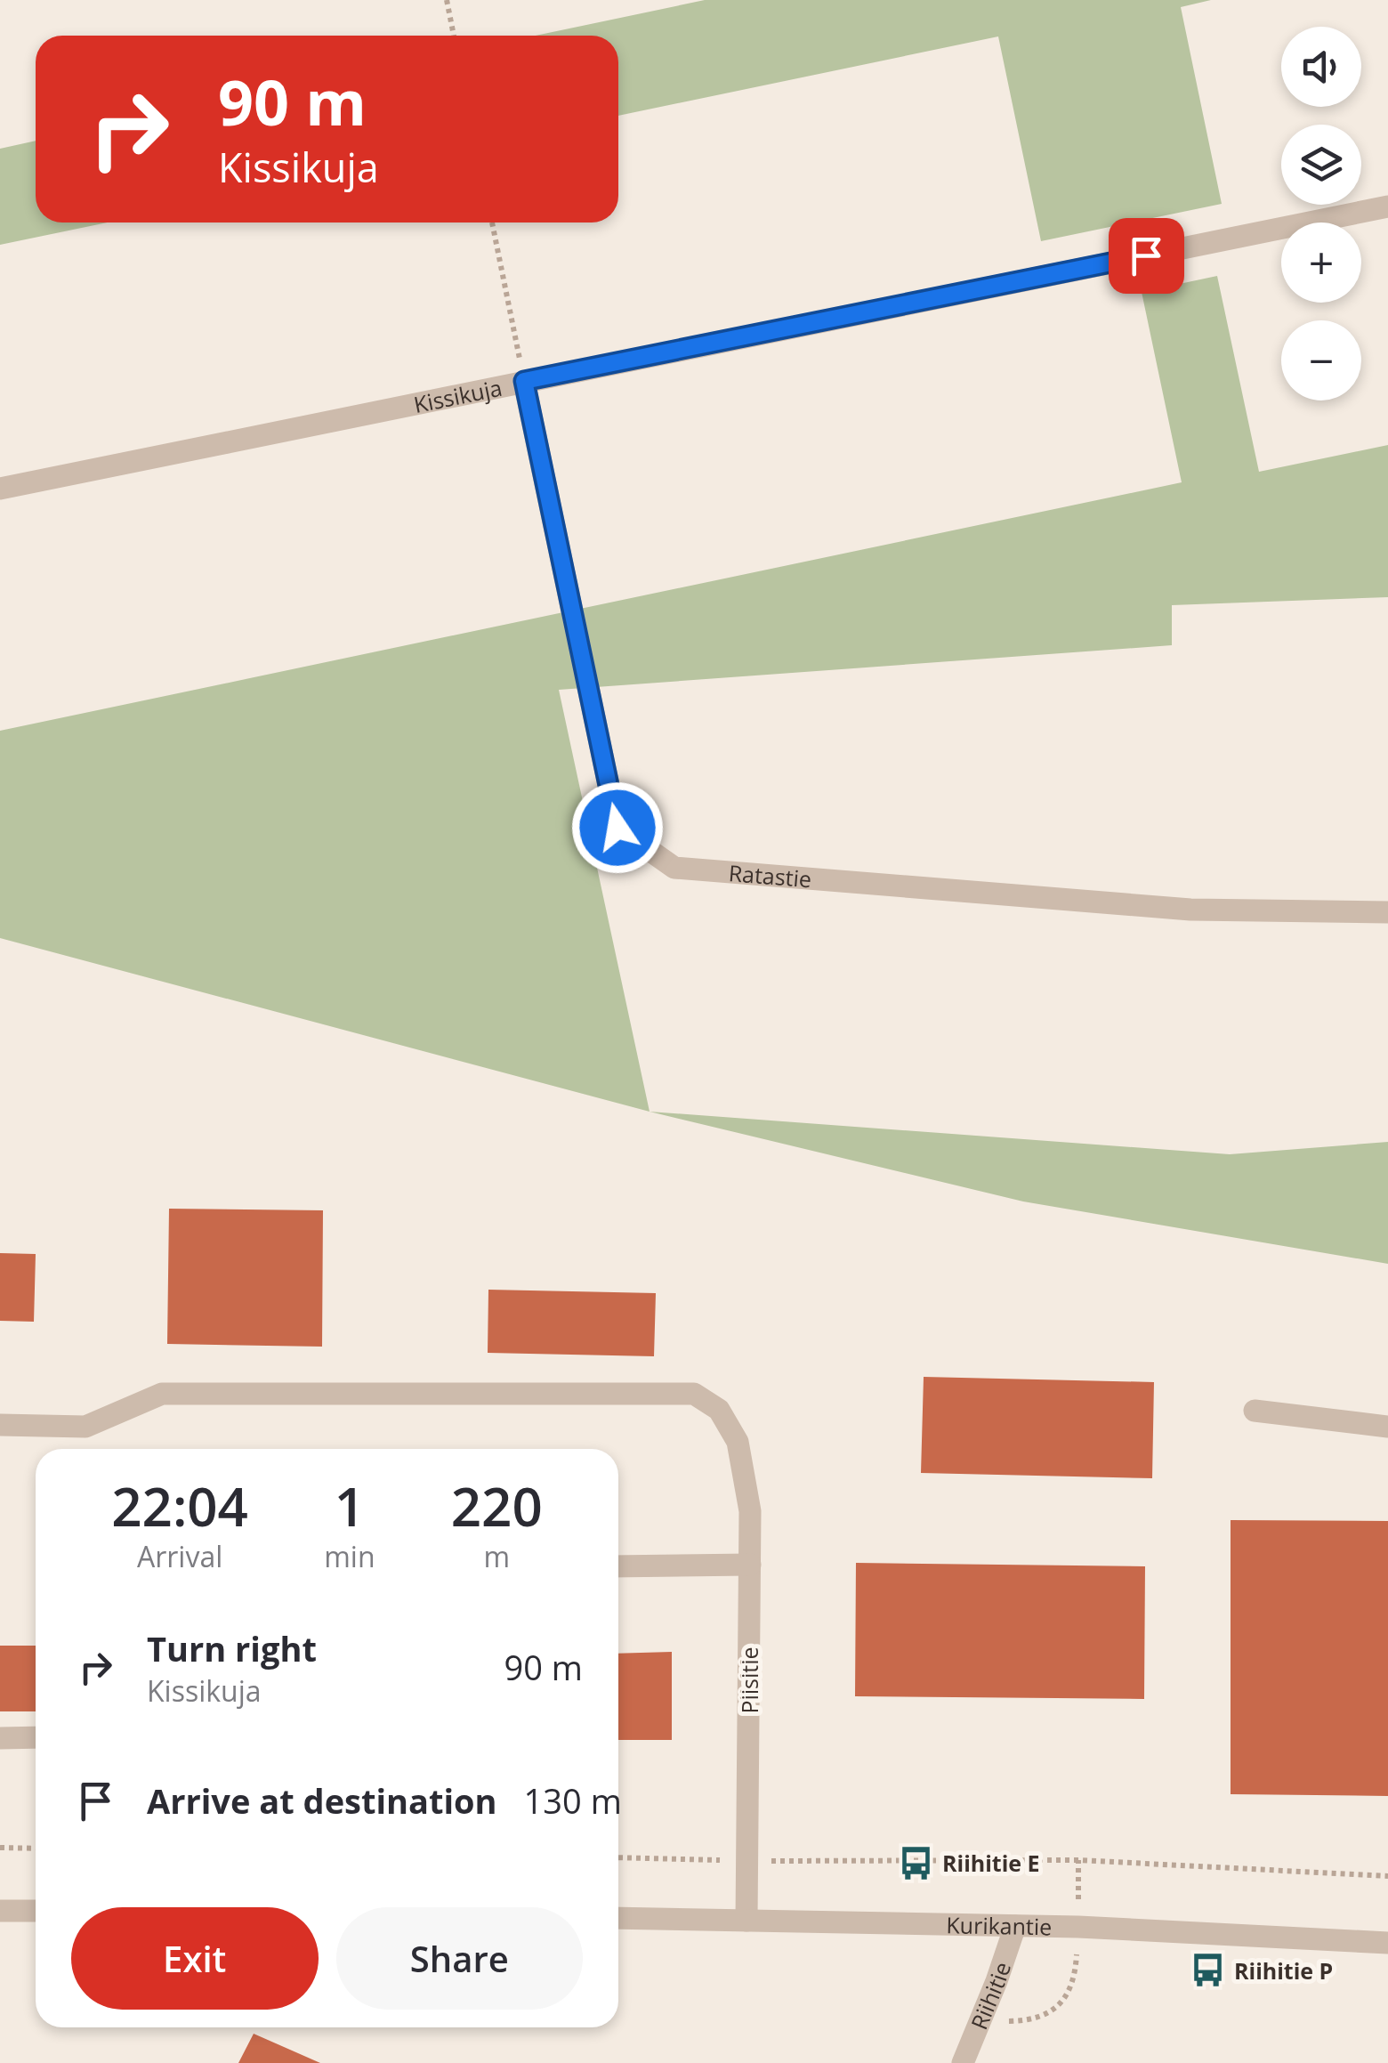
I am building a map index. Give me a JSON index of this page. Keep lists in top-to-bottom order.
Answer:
{
  "streets": {
    "street": [
      "Kissikuja",
      "Ratastie",
      "Piisitie",
      "Kurikantie",
      "Riihitie"
    ]
  },
  "crossings": [
    ["Kissikuja", "Ratastie"],
    ["Piisitie", "Kurikantie"],
    ["Kurikantie", "Riihitie"]
  ],
  "places": {
    "bus stop": ["Riihitie E", "Riihitie P"]
  },
  "page": {
    "map_buttons": ["+", "−"],
    "turn": ["90 m", "Kissikuja"],
    "eta": [
      "22:04",
      "Arrival",
      "1",
      "min",
      "220",
      "m"
    ],
    "list": [
      {
        "name": "Turn right",
        "note": "Kissikuja",
        "value": "90 m"
      },
      {
        "name": "Arrive at destination",
        "value": "130 m"
      }
    ],
    "buttons": ["Exit", "Share"]
  }
}
